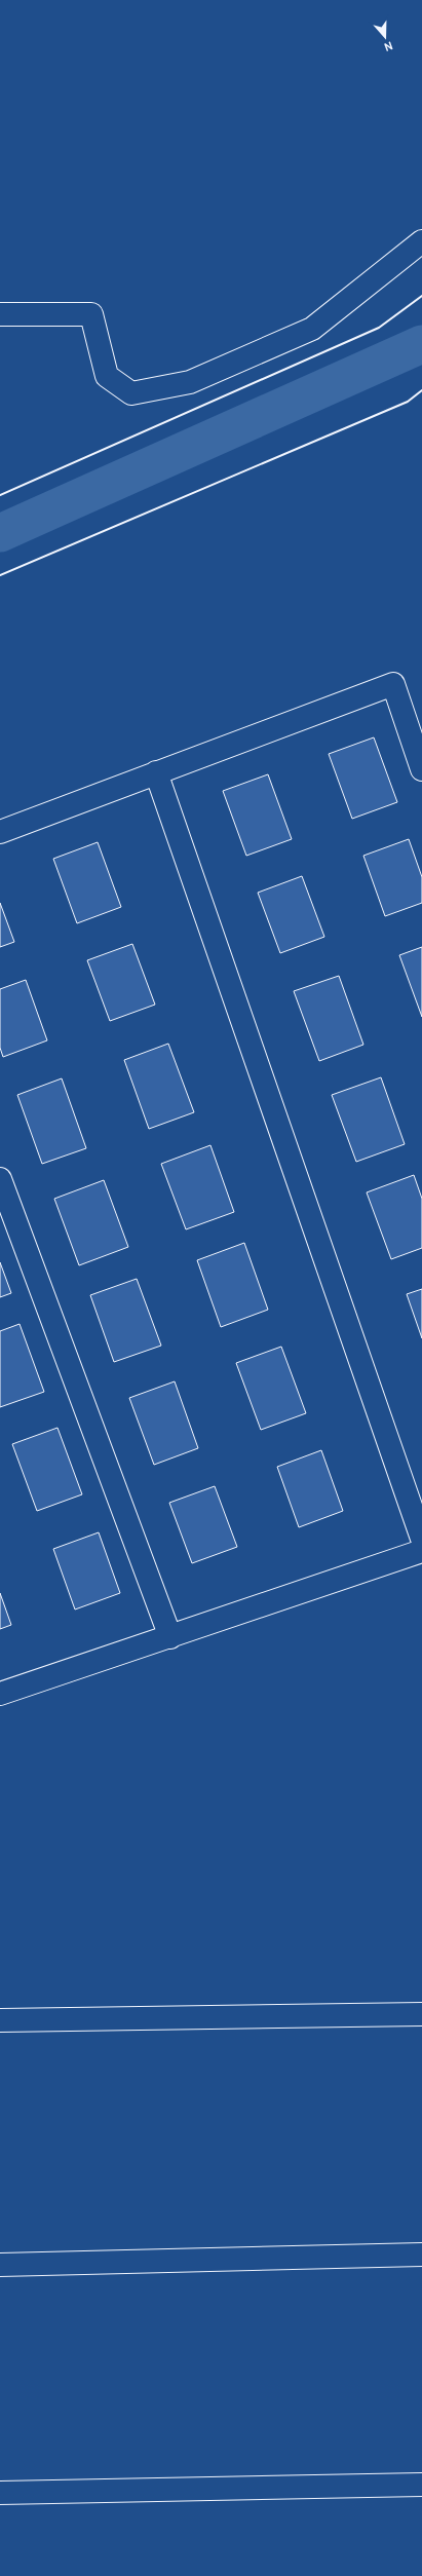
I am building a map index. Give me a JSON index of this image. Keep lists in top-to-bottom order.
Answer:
{
  "north": "bottom"
}
